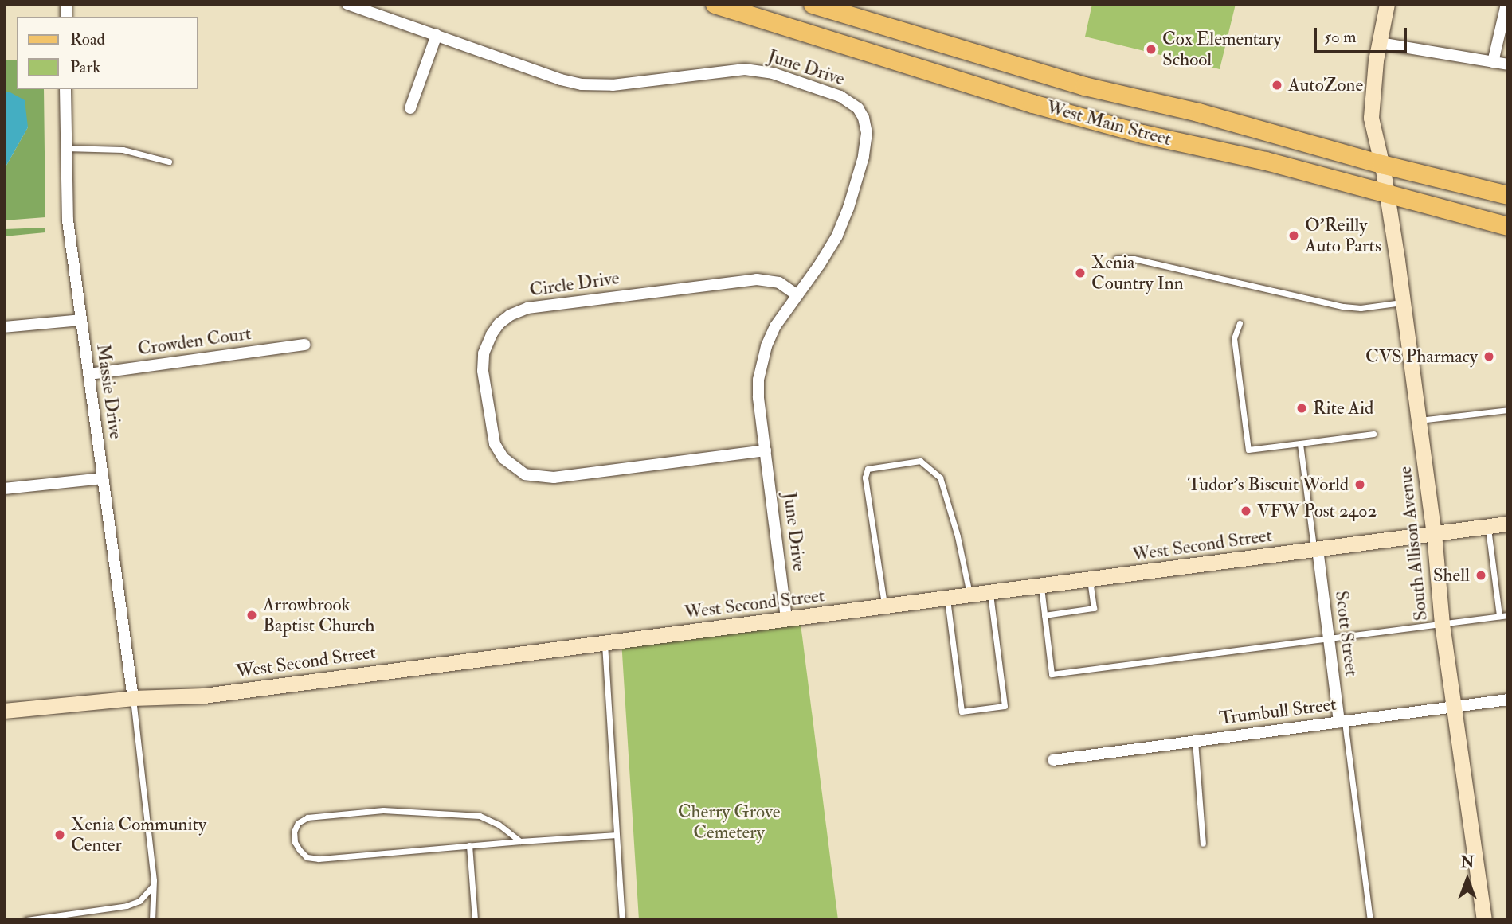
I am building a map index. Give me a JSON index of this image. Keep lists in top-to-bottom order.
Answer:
{
  "streets": {
    "main road": ["West Main Street", "South Allison Avenue", "West Second Street"],
    "street": [
      "June Drive",
      "Circle Drive",
      "Crowden Court",
      "Massie Drive",
      "Scott Street",
      "Trumbull Street"
    ]
  },
  "crossings": [
    ["June Drive", "Circle Drive"],
    ["June Drive", "West Second Street"],
    ["West Main Street", "South Allison Avenue"],
    ["Crowden Court", "Massie Drive"],
    ["Massie Drive", "West Second Street"],
    ["South Allison Avenue", "West Second Street"],
    ["South Allison Avenue", "Trumbull Street"],
    ["West Second Street", "Scott Street"],
    ["Scott Street", "Trumbull Street"]
  ],
  "parks": ["Cherry Grove Cemetery"],
  "places": [
    "Cox Elementary School",
    "AutoZone",
    "O'Reilly Auto Parts",
    "Xenia Country Inn",
    "CVS Pharmacy",
    "Rite Aid",
    "Tudor's Biscuit World",
    "VFW Post 2402",
    "Shell",
    "Arrowbrook Baptist Church",
    "Xenia Community Center"
  ],
  "legend": ["Road", "Park"],
  "scale_bar": "50 m",
  "north": "top"
}
